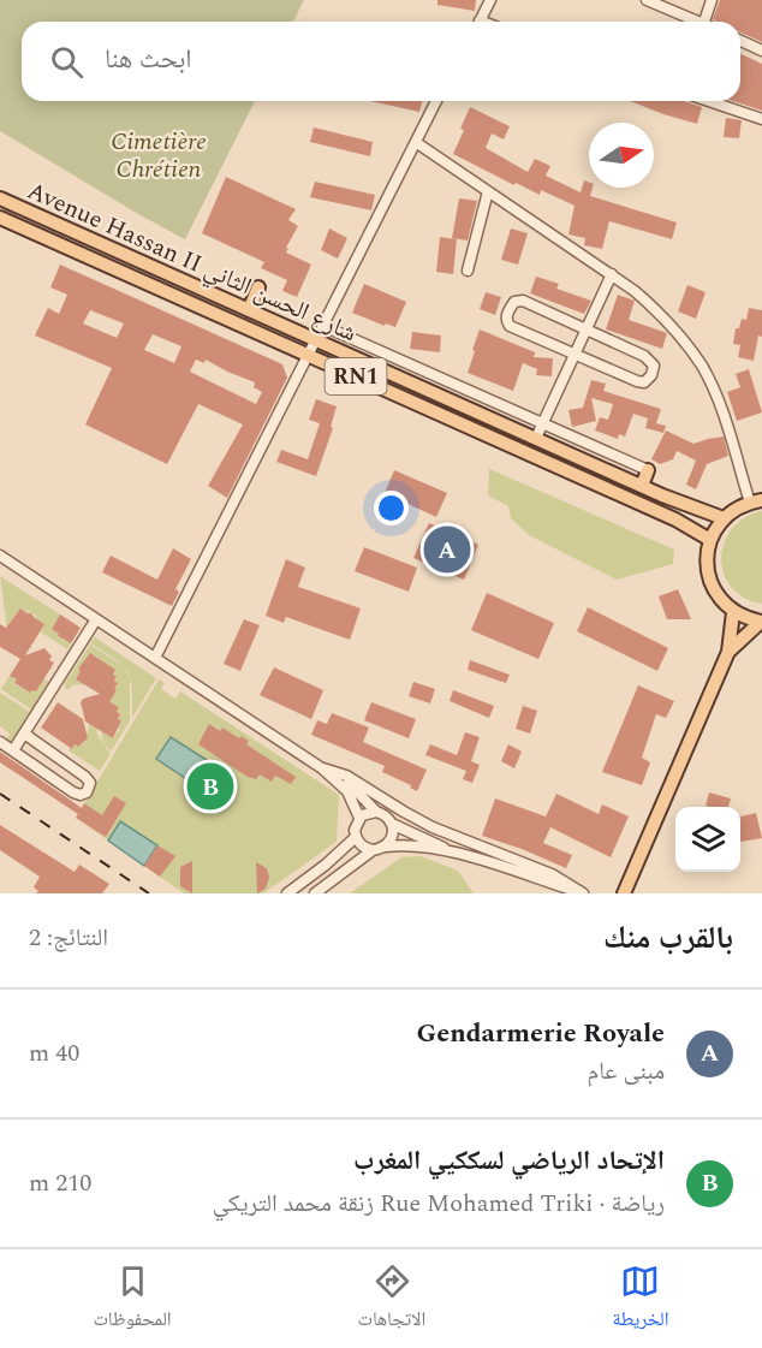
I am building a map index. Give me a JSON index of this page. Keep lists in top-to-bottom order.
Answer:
{
  "streets": {
    "main road": ["Avenue Hassan II شارع الحسن الثاني", "RN1"]
  },
  "parks": ["Cimetière Chrétien"],
  "north": "right",
  "page": {
    "search": "ابحث هنا",
    "pins": ["A", "B"],
    "heading": ["بالقرب منك", "النتائج: 2"],
    "list": [
      {
        "mark": "A",
        "name": "Gendarmerie Royale",
        "note": "مبنى عام",
        "value": "40 m"
      },
      {
        "mark": "B",
        "name": "الإتحاد الرياضي لسككيي المغرب",
        "note": "رياضة · Rue Mohamed Triki زنقة محمد التريكي",
        "value": "210 m"
      }
    ],
    "nav": ["الخريطة", "الاتجاهات", "المحفوظات"]
  }
}
